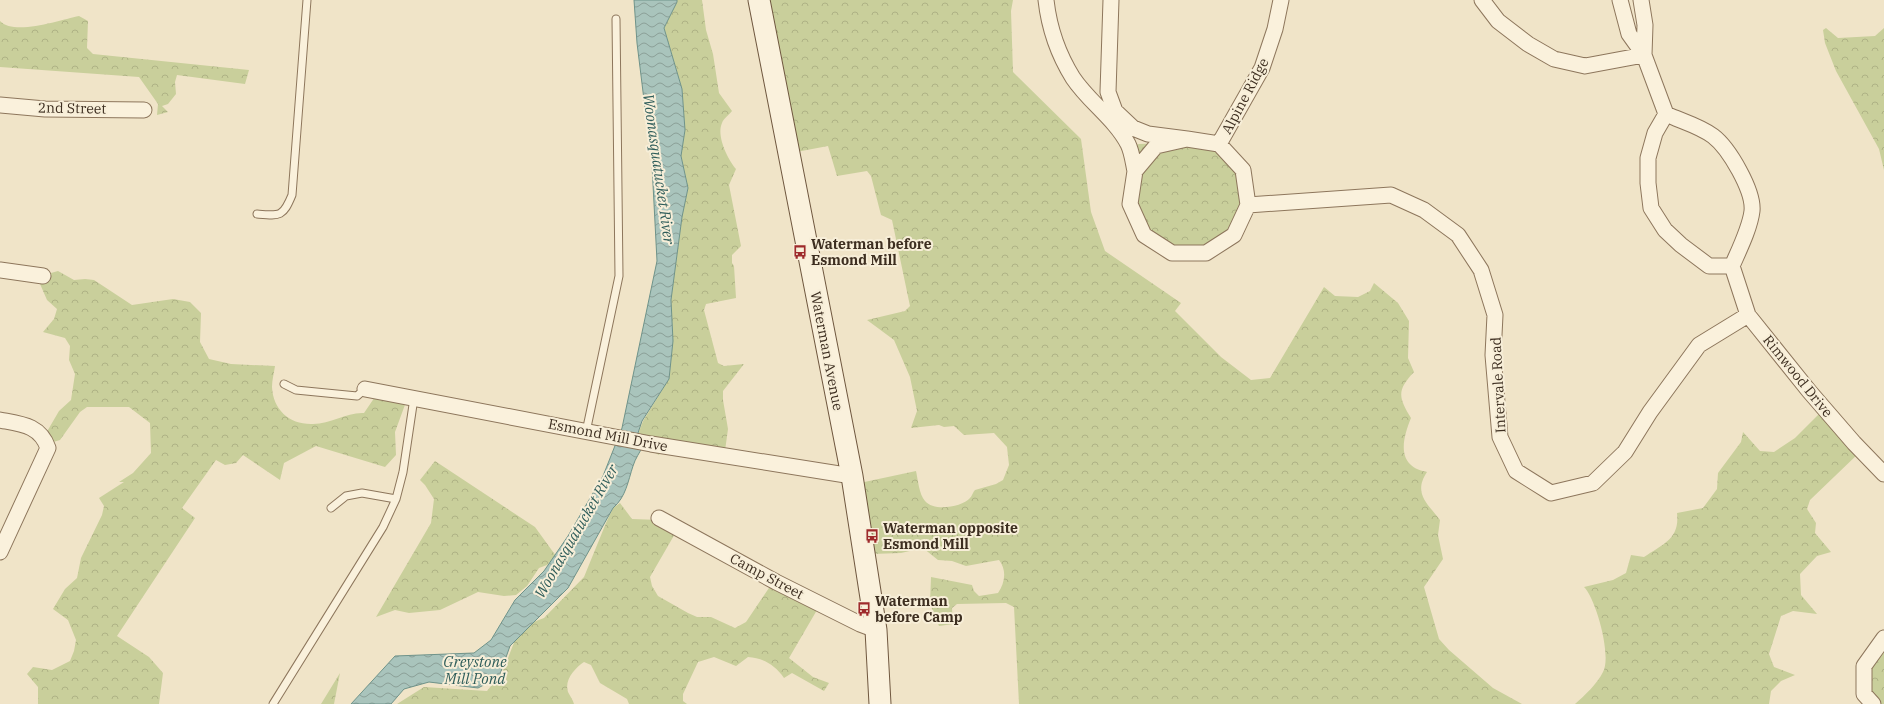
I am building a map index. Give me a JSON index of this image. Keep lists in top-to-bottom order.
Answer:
{
  "streets": {
    "main road": ["Waterman Avenue"],
    "street": [
      "Alpine Ridge",
      "2nd Street",
      "Rimwood Drive",
      "Intervale Road",
      "Esmond Mill Drive",
      "Camp Street"
    ]
  },
  "crossings": [
    ["Alpine Ridge", "Intervale Road"],
    ["Waterman Avenue", "Esmond Mill Drive"],
    ["Waterman Avenue", "Camp Street"],
    ["Rimwood Drive", "Intervale Road"]
  ],
  "water": ["Woonasquatucket River", "Greystone Mill Pond"],
  "places": {
    "bus stop": ["Waterman before Esmond Mill", "Waterman opposite Esmond Mill", "Waterman before Camp"]
  }
}
